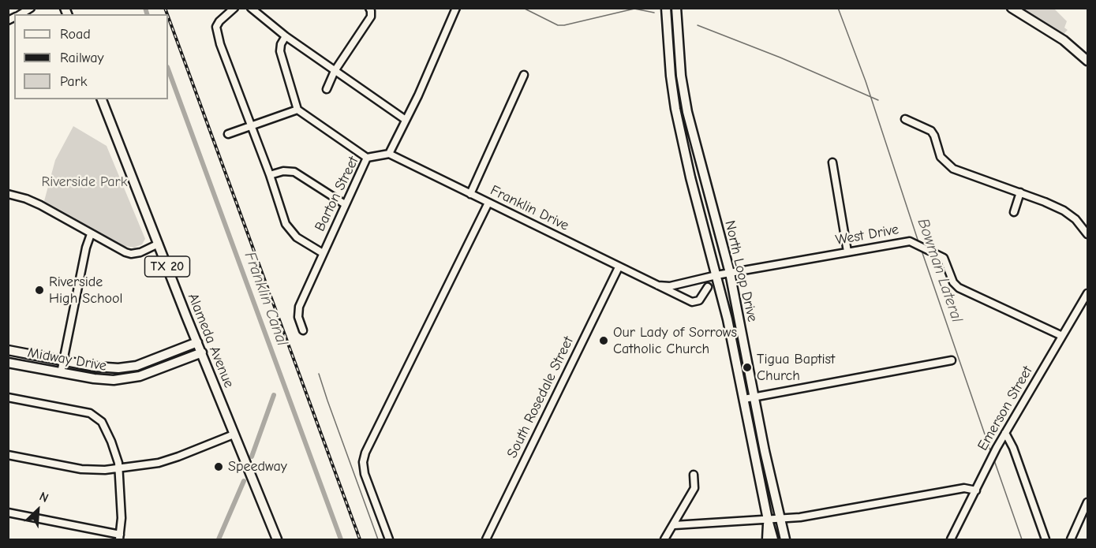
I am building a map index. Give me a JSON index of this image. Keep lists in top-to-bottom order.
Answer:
{
  "streets": {
    "main road": [
      "TX 20",
      "North Loop Drive",
      "Alameda Avenue",
      "Midway Drive"
    ],
    "street": [
      "Barton Street",
      "Franklin Drive",
      "West Drive",
      "South Rosedale Street",
      "Emerson Street"
    ]
  },
  "crossings": [
    ["Barton Street", "Franklin Drive"],
    ["Franklin Drive", "South Rosedale Street"],
    ["West Drive", "North Loop Drive"],
    ["West Drive", "Emerson Street"],
    ["Alameda Avenue", "Midway Drive"]
  ],
  "water": ["Bowman Lateral", "Franklin Canal"],
  "parks": ["Riverside Park"],
  "places": [
    "Riverside High School",
    "Our Lady of Sorrows Catholic Church",
    "Tigua Baptist Church",
    "Speedway"
  ],
  "legend": ["Road", "Railway", "Park"],
  "north": "top right"
}
